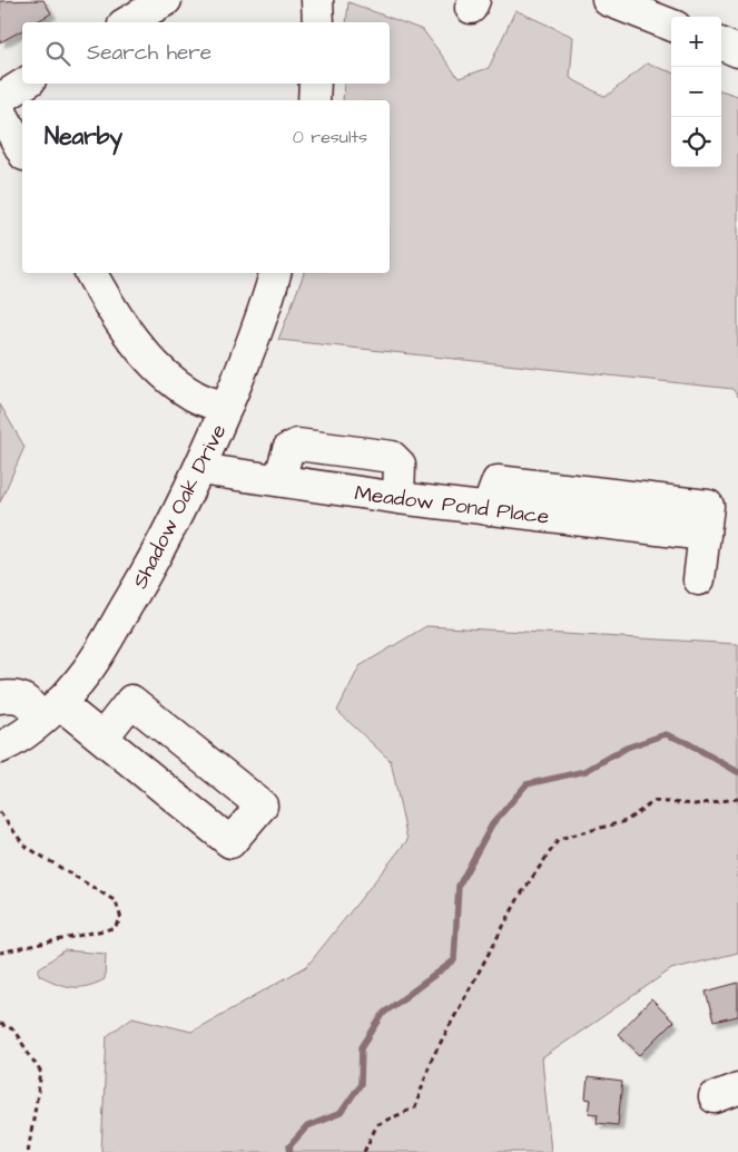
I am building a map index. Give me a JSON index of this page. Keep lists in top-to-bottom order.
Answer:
{
  "streets": {
    "street": ["Meadow Pond Place", "Shadow Oak Drive"]
  },
  "crossings": [
    ["Meadow Pond Place", "Shadow Oak Drive"]
  ],
  "page": {
    "map_buttons": ["+", "−"],
    "search": "Search here",
    "heading": ["Nearby", "0 results"]
  }
}
